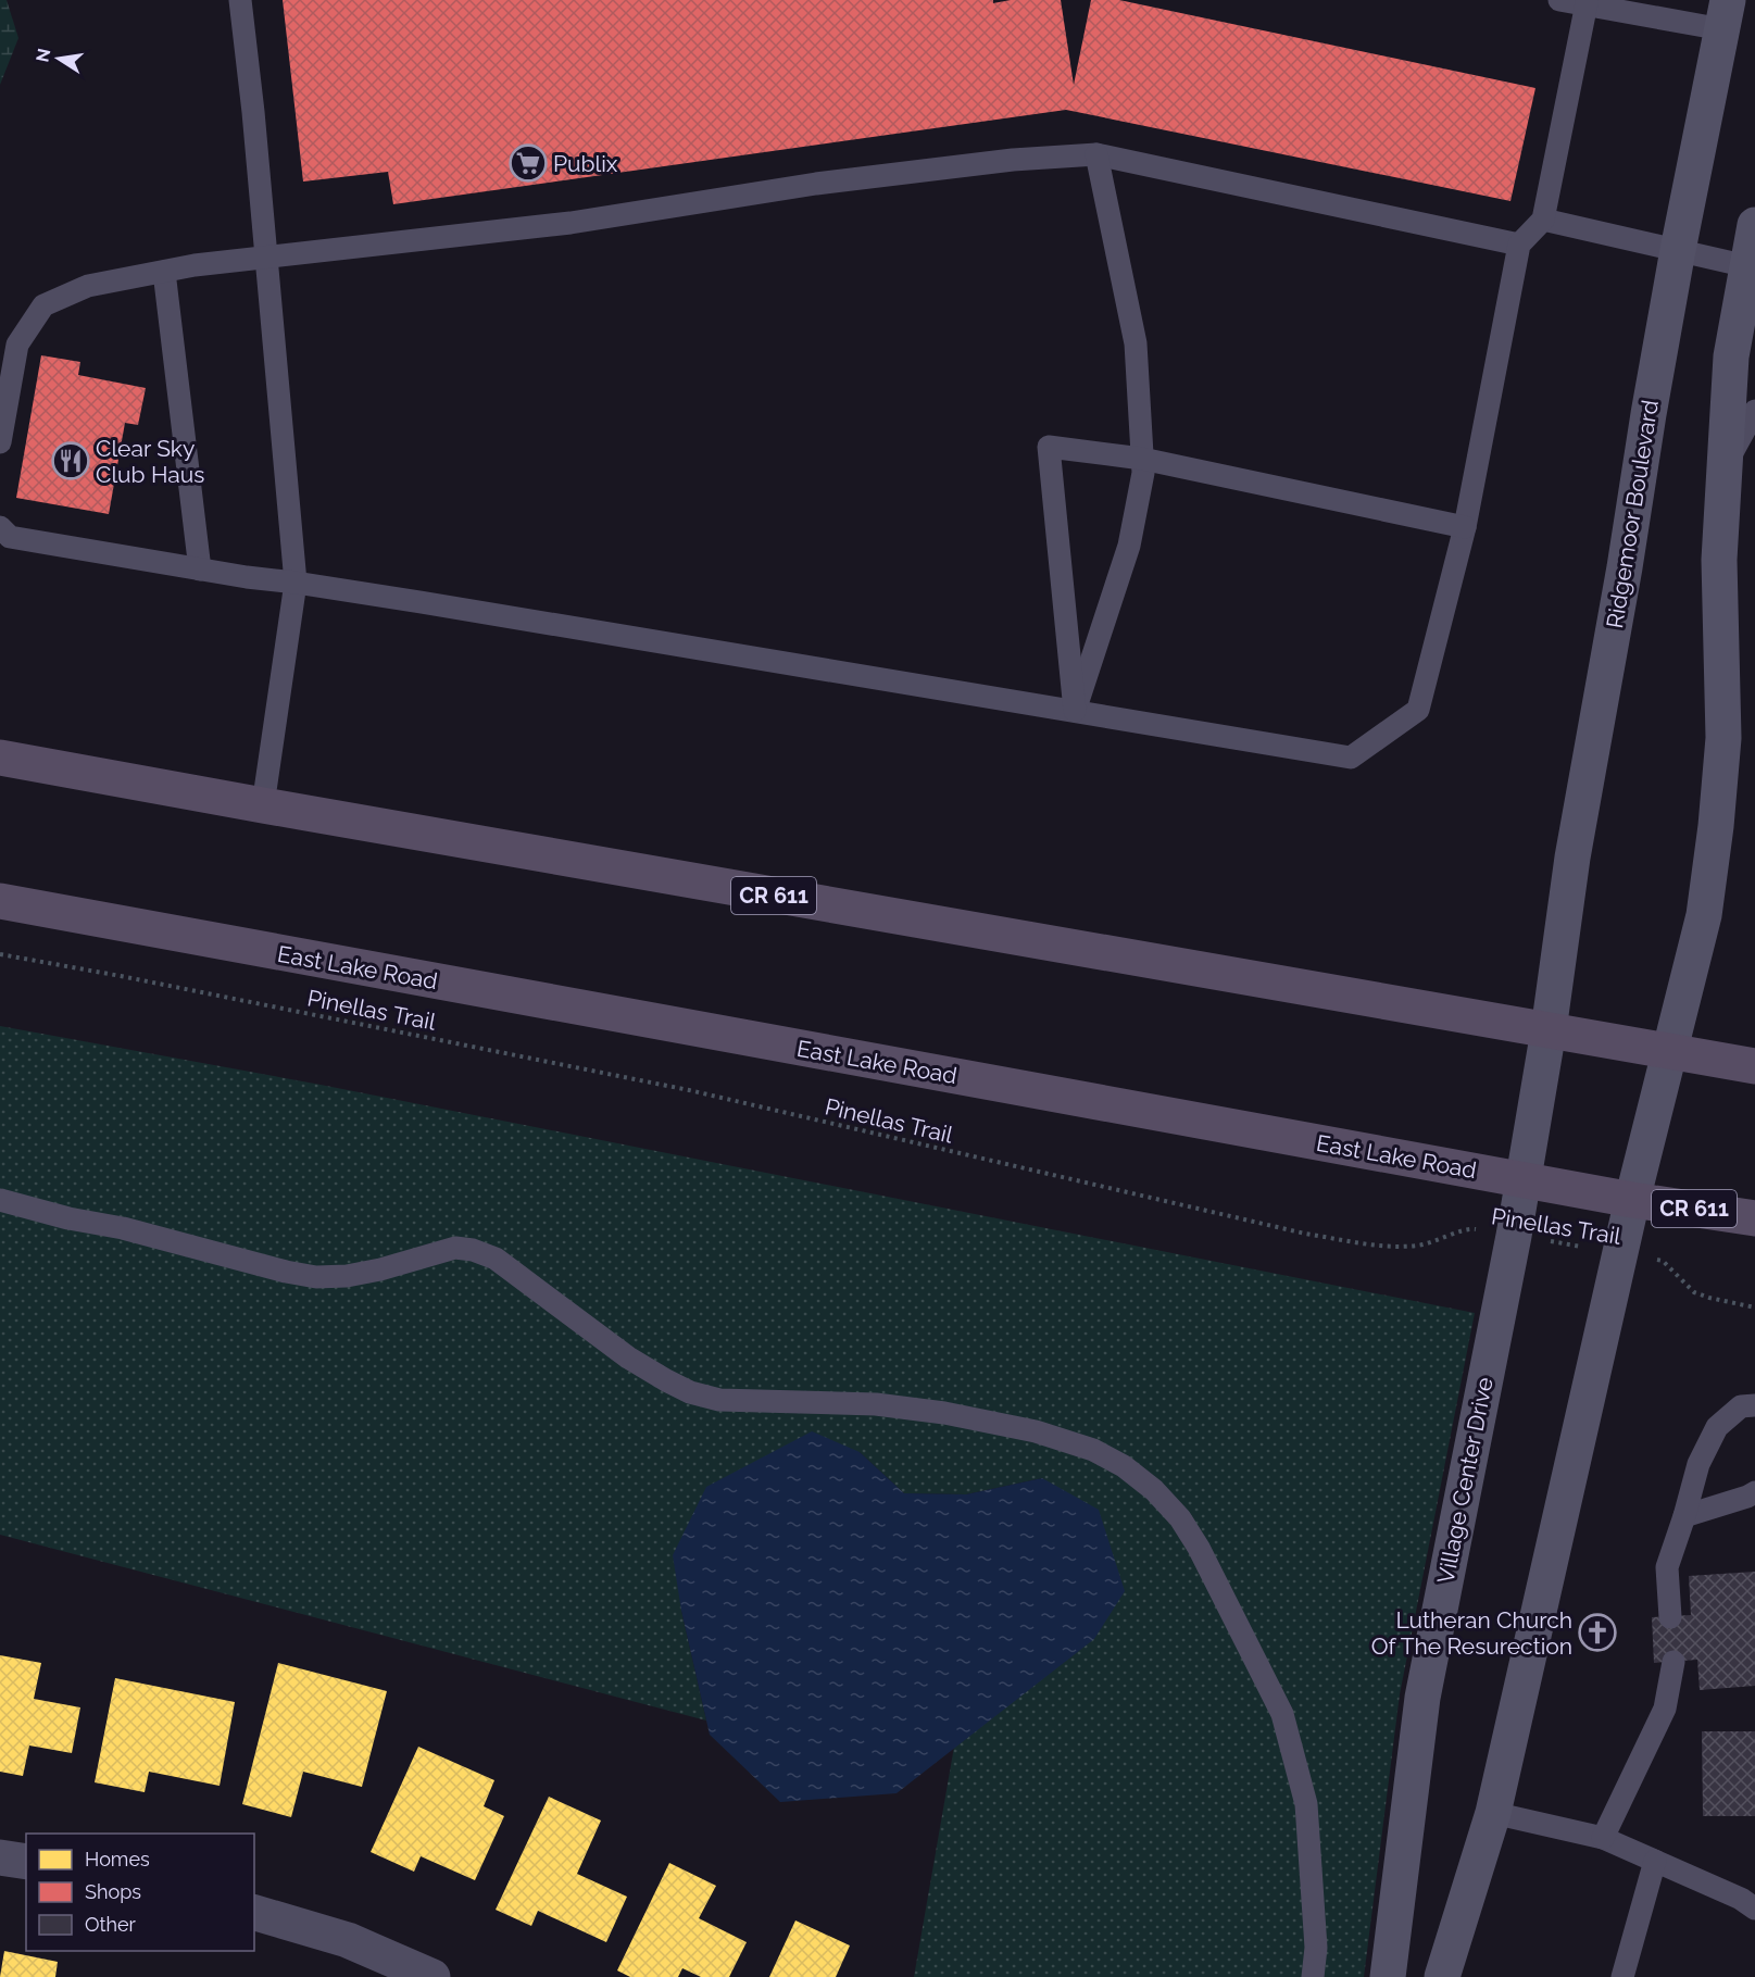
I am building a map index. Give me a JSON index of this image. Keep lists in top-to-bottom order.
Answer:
{
  "streets": {
    "main road": ["CR 611", "East Lake Road"],
    "street": ["Ridgemoor Boulevard", "Village Center Drive"],
    "path": ["Pinellas Trail"]
  },
  "crossings": [
    ["Ridgemoor Boulevard", "CR 611"],
    ["Ridgemoor Boulevard", "East Lake Road"],
    ["Ridgemoor Boulevard", "Village Center Drive"],
    ["East Lake Road", "Village Center Drive"],
    ["Pinellas Trail", "Village Center Drive"]
  ],
  "places": {
    "supermarket": ["Publix"],
    "restaurant": ["Clear Sky Club Haus"],
    "church": ["Lutheran Church Of The Resurection"]
  },
  "legend": ["Homes", "Shops", "Other"],
  "north": "left"
}
